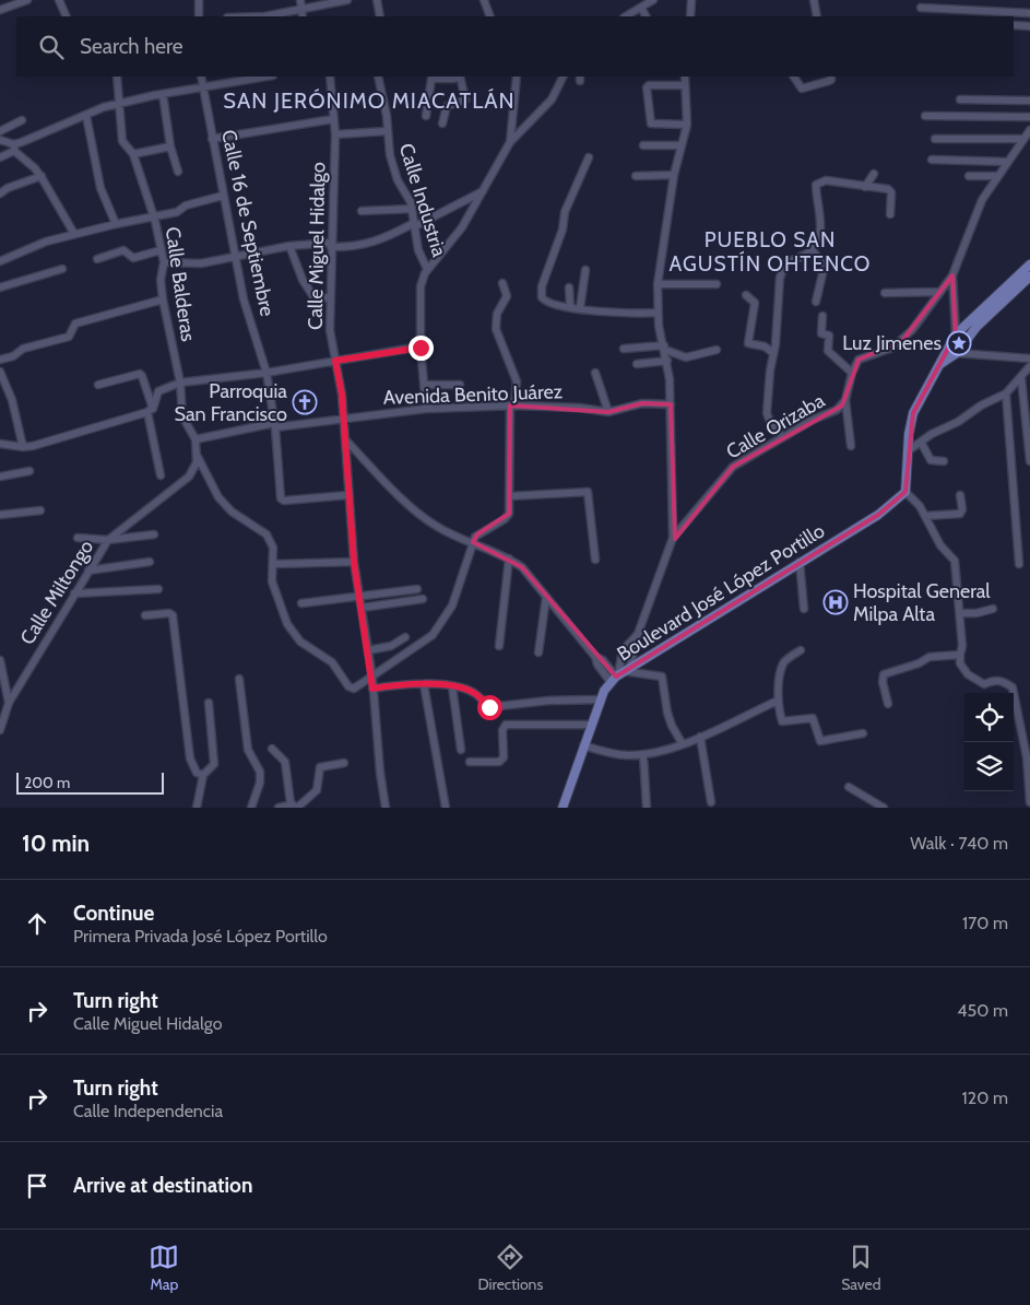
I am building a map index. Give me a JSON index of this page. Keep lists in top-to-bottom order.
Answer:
{
  "streets": {
    "main road": ["Boulevard José López Portillo"],
    "street": [
      "Calle Industria",
      "Calle 16 de Septiembre",
      "Calle Miguel Hidalgo",
      "Calle Balderas",
      "Avenida Benito Juárez",
      "Calle Orizaba",
      "Calle Miltongo"
    ]
  },
  "crossings": [
    ["Calle Industria", "Avenida Benito Juárez"],
    ["Calle 16 de Septiembre", "Calle Miguel Hidalgo"],
    ["Calle 16 de Septiembre", "Avenida Benito Juárez"],
    ["Calle Miguel Hidalgo", "Avenida Benito Juárez"],
    ["Calle Balderas", "Avenida Benito Juárez"],
    ["Calle Balderas", "Calle Miltongo"],
    ["Avenida Benito Juárez", "Calle Miltongo"]
  ],
  "districts": ["SAN JERÓNIMO MIACATLÁN", "PUEBLO SAN AGUSTÍN OHTENCO"],
  "places": {
    "place": ["Luz Jimenes"],
    "church": ["Parroquia San Francisco"],
    "hospital": ["Hospital General Milpa Alta"]
  },
  "scale_bar": "200 m",
  "page": {
    "search": "Search here",
    "scale": "200 m",
    "heading": ["10 min", "Walk · 740 m"],
    "list": [
      ["Continue", "Primera Privada José López Portillo", "170 m"],
      ["Turn right", "Calle Miguel Hidalgo", "450 m"],
      ["Turn right", "Calle Independencia", "120 m"],
      "Arrive at destination"
    ],
    "nav": ["Map", "Directions", "Saved"]
  }
}
